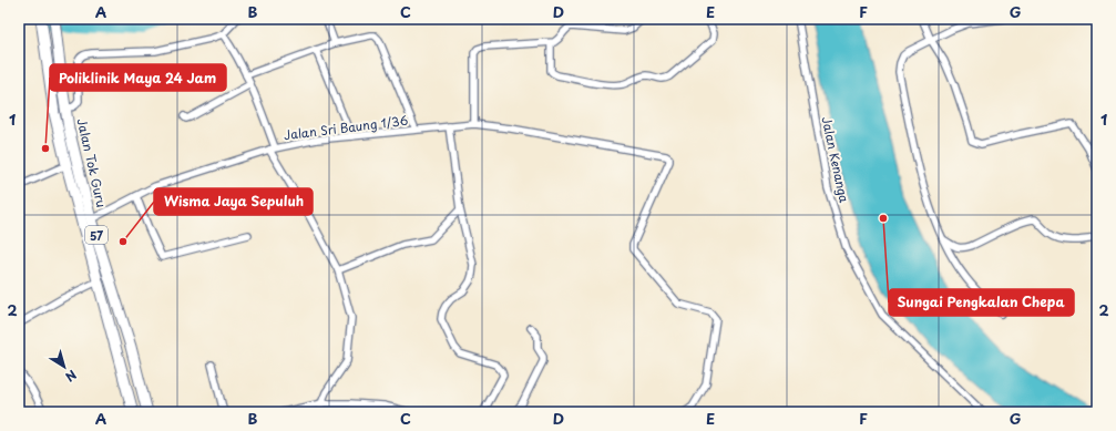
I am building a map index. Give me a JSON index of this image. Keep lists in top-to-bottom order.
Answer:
{
  "streets": {
    "main road": ["Jalan Tok Guru", "57"],
    "street": ["Jalan Sri Baung 1/36", "Jalan Kenanga"]
  },
  "crossings": [
    ["Jalan Sri Baung 1/36", "Jalan Tok Guru"]
  ],
  "places": ["Poliklinik Maya 24 Jam", "Sungai Pengkalan Chepa", "Wisma Jaya Sepuluh"],
  "north": "bottom right",
  "grid": {
    "columns": [
      "A",
      "B",
      "C",
      "D",
      "E",
      "F",
      "G"
    ],
    "rows": ["1", "2"]
  }
}
